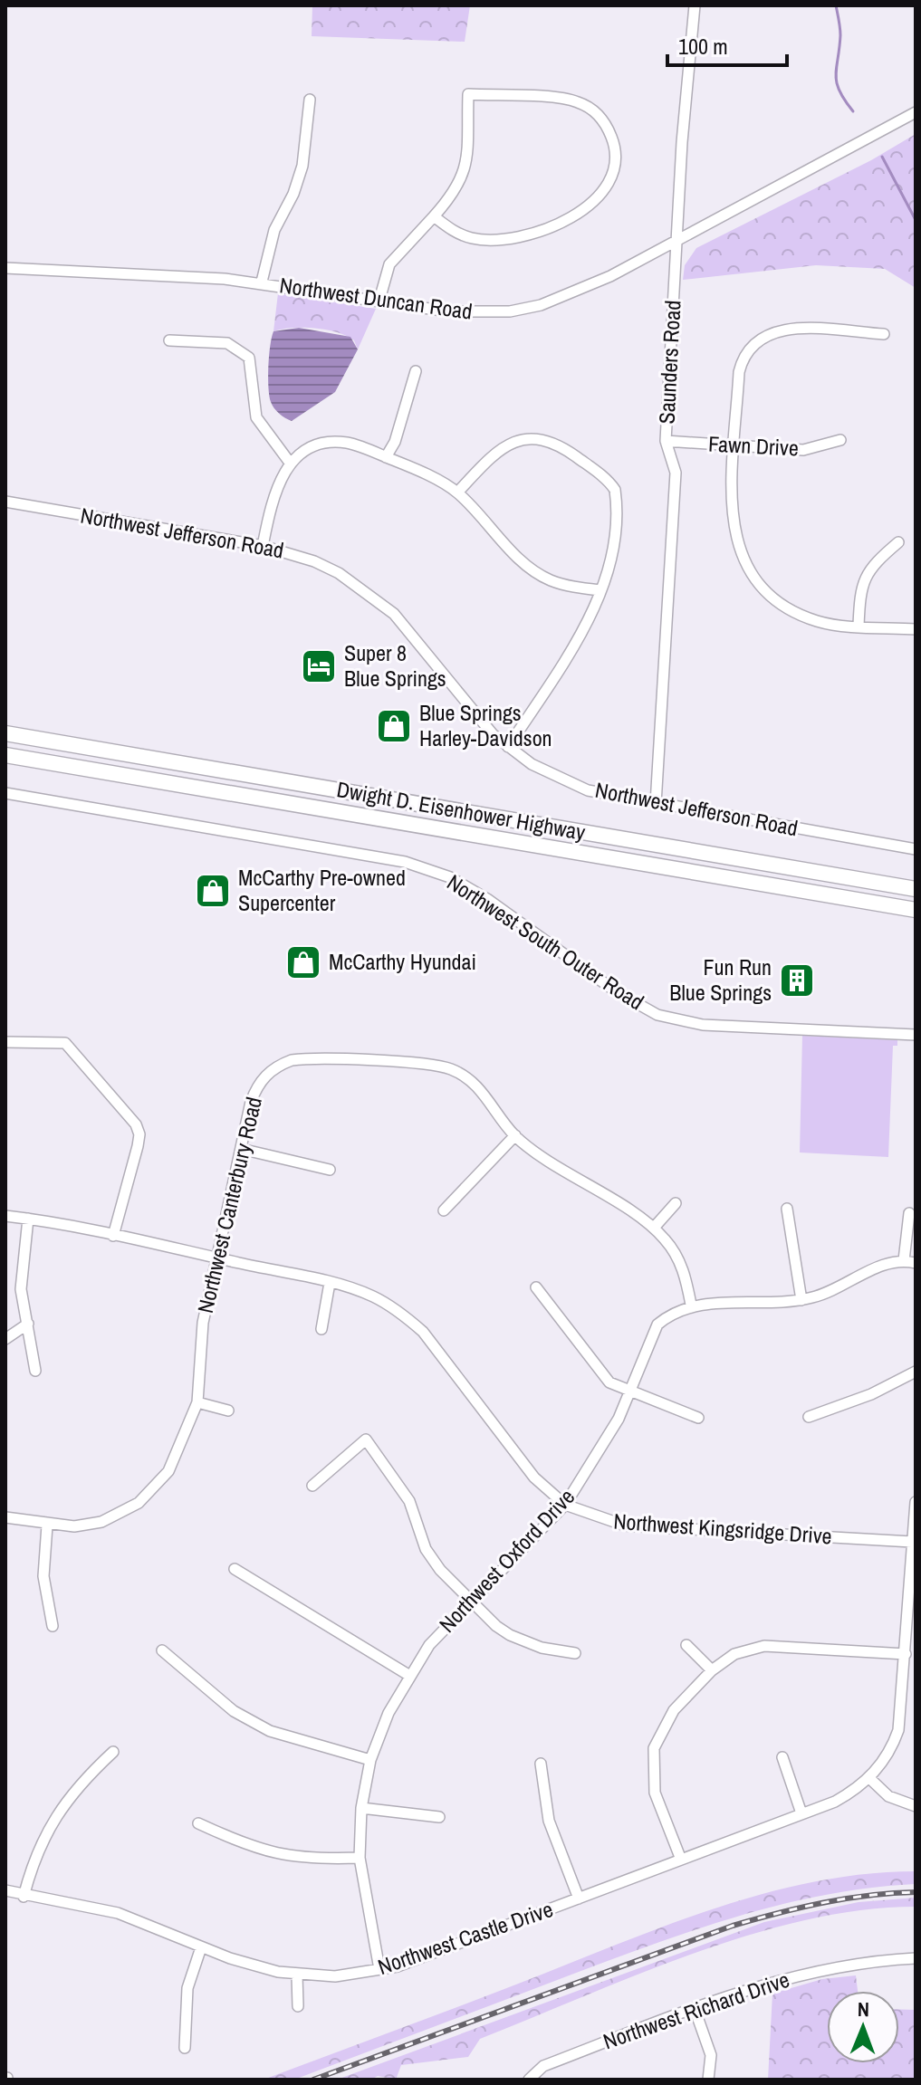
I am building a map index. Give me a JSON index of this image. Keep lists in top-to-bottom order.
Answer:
{
  "streets": {
    "highway": ["Dwight D. Eisenhower Highway"],
    "street": [
      "Northwest Duncan Road",
      "Saunders Road",
      "Fawn Drive",
      "Northwest Jefferson Road",
      "Northwest South Outer Road",
      "Northwest Canterbury Road",
      "Northwest Kingsridge Drive",
      "Northwest Oxford Drive",
      "Northwest Castle Drive",
      "Northwest Richard Drive"
    ]
  },
  "crossings": [
    ["Northwest Duncan Road", "Saunders Road"],
    ["Saunders Road", "Fawn Drive"],
    ["Saunders Road", "Northwest Jefferson Road"],
    ["Northwest Canterbury Road", "Northwest Kingsridge Drive"],
    ["Northwest Canterbury Road", "Northwest Oxford Drive"],
    ["Northwest Kingsridge Drive", "Northwest Oxford Drive"],
    ["Northwest Oxford Drive", "Northwest Castle Drive"]
  ],
  "places": {
    "hotel": ["Super 8 Blue Springs"],
    "shop": ["Blue Springs Harley-Davidson", "McCarthy Pre-owned Supercenter", "McCarthy Hyundai"],
    "building": ["Fun Run Blue Springs"]
  },
  "scale_bar": "100 m",
  "north": "top"
}
